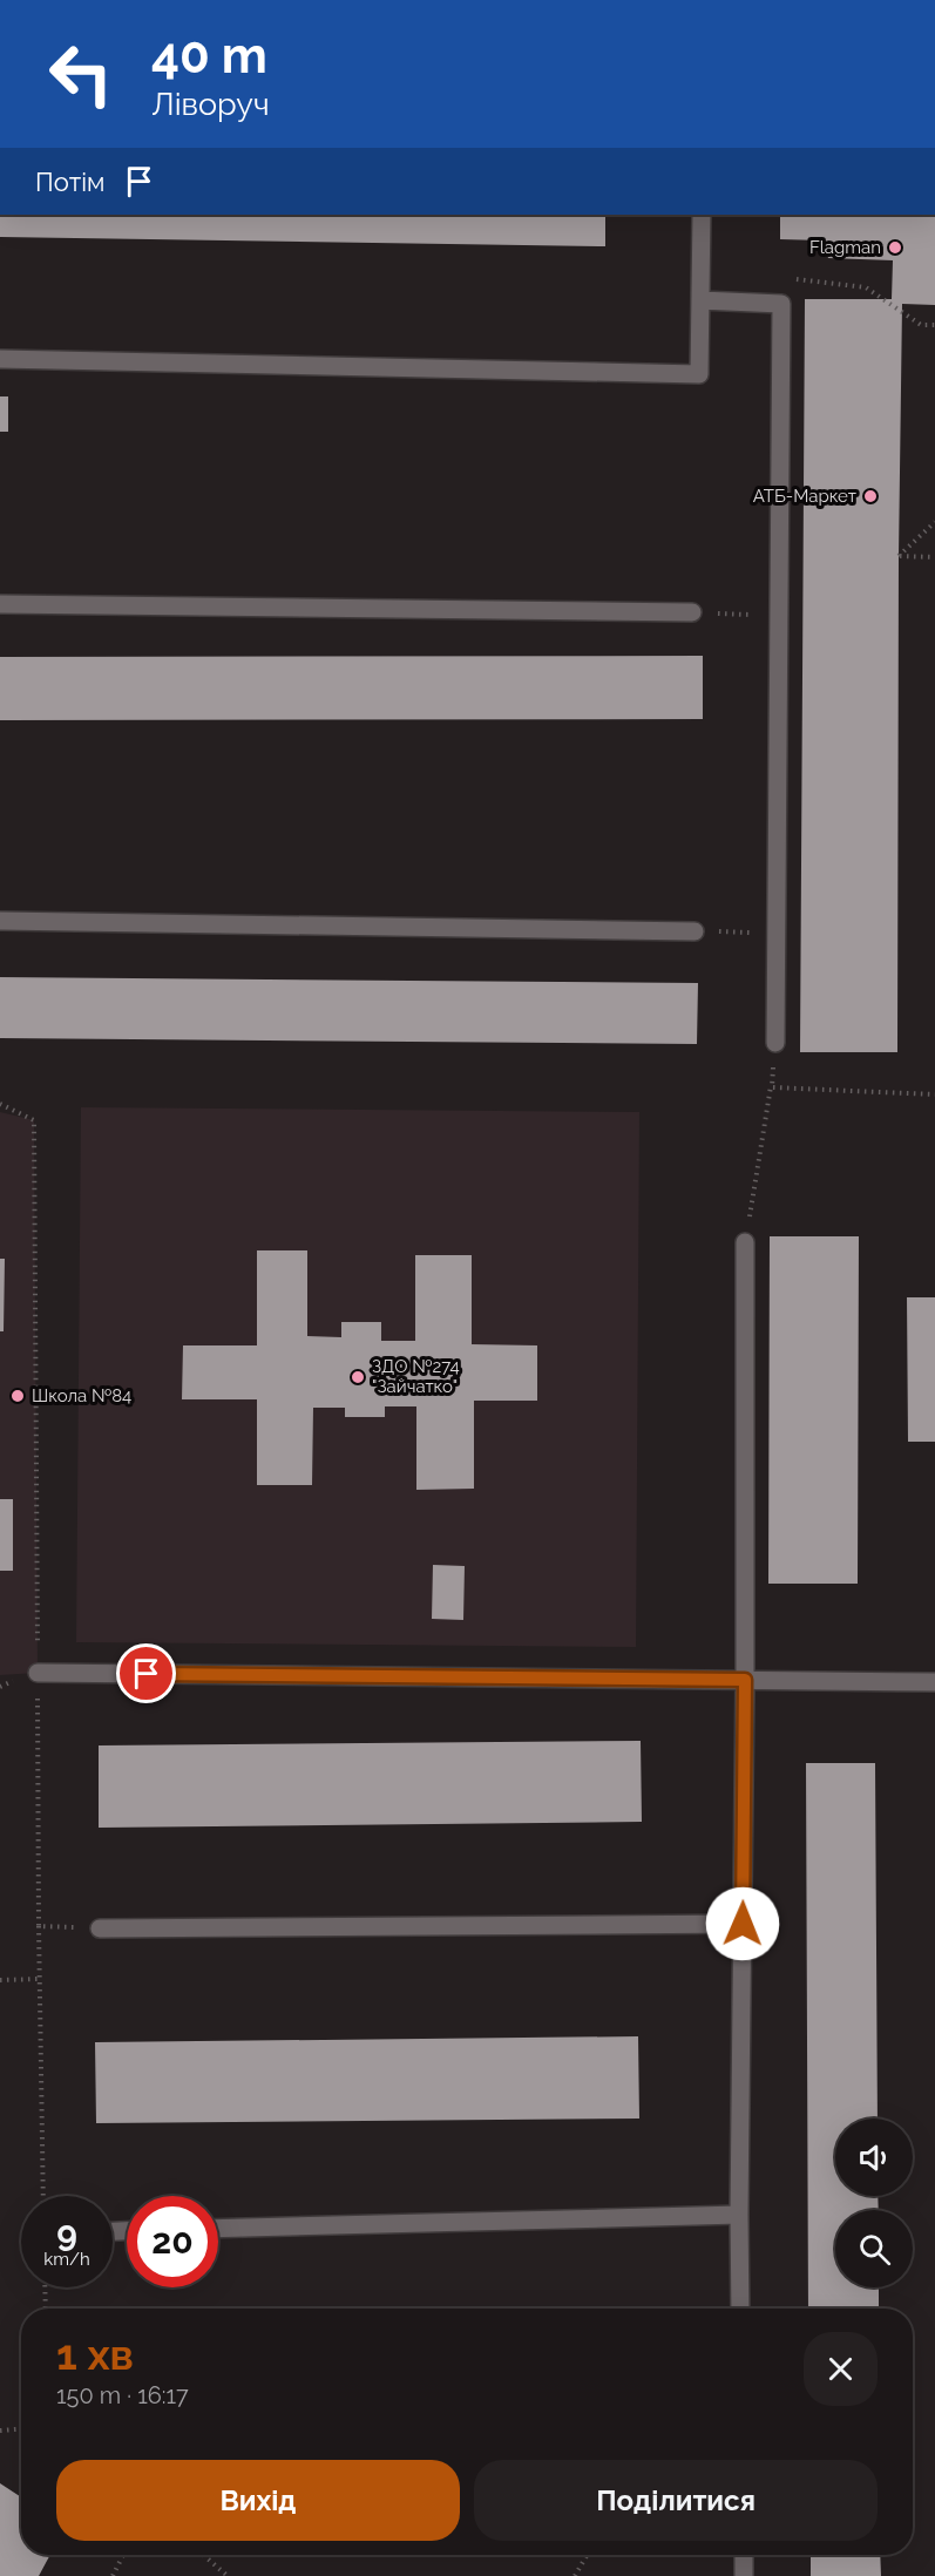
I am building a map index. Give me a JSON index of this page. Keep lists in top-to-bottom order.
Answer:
{
  "places": [
    "Flagman",
    "АТБ-Маркет",
    "ЗДО №274 \"Зайчатко\"",
    "Школа №84"
  ],
  "page": {
    "turn": ["40 m", "Ліворуч"],
    "then": "Потім",
    "speed": "9 km/h",
    "limit": "20",
    "heading": ["1 хв", "150 m · 16:17"],
    "buttons": ["Вихід", "Поділитися"]
  }
}
